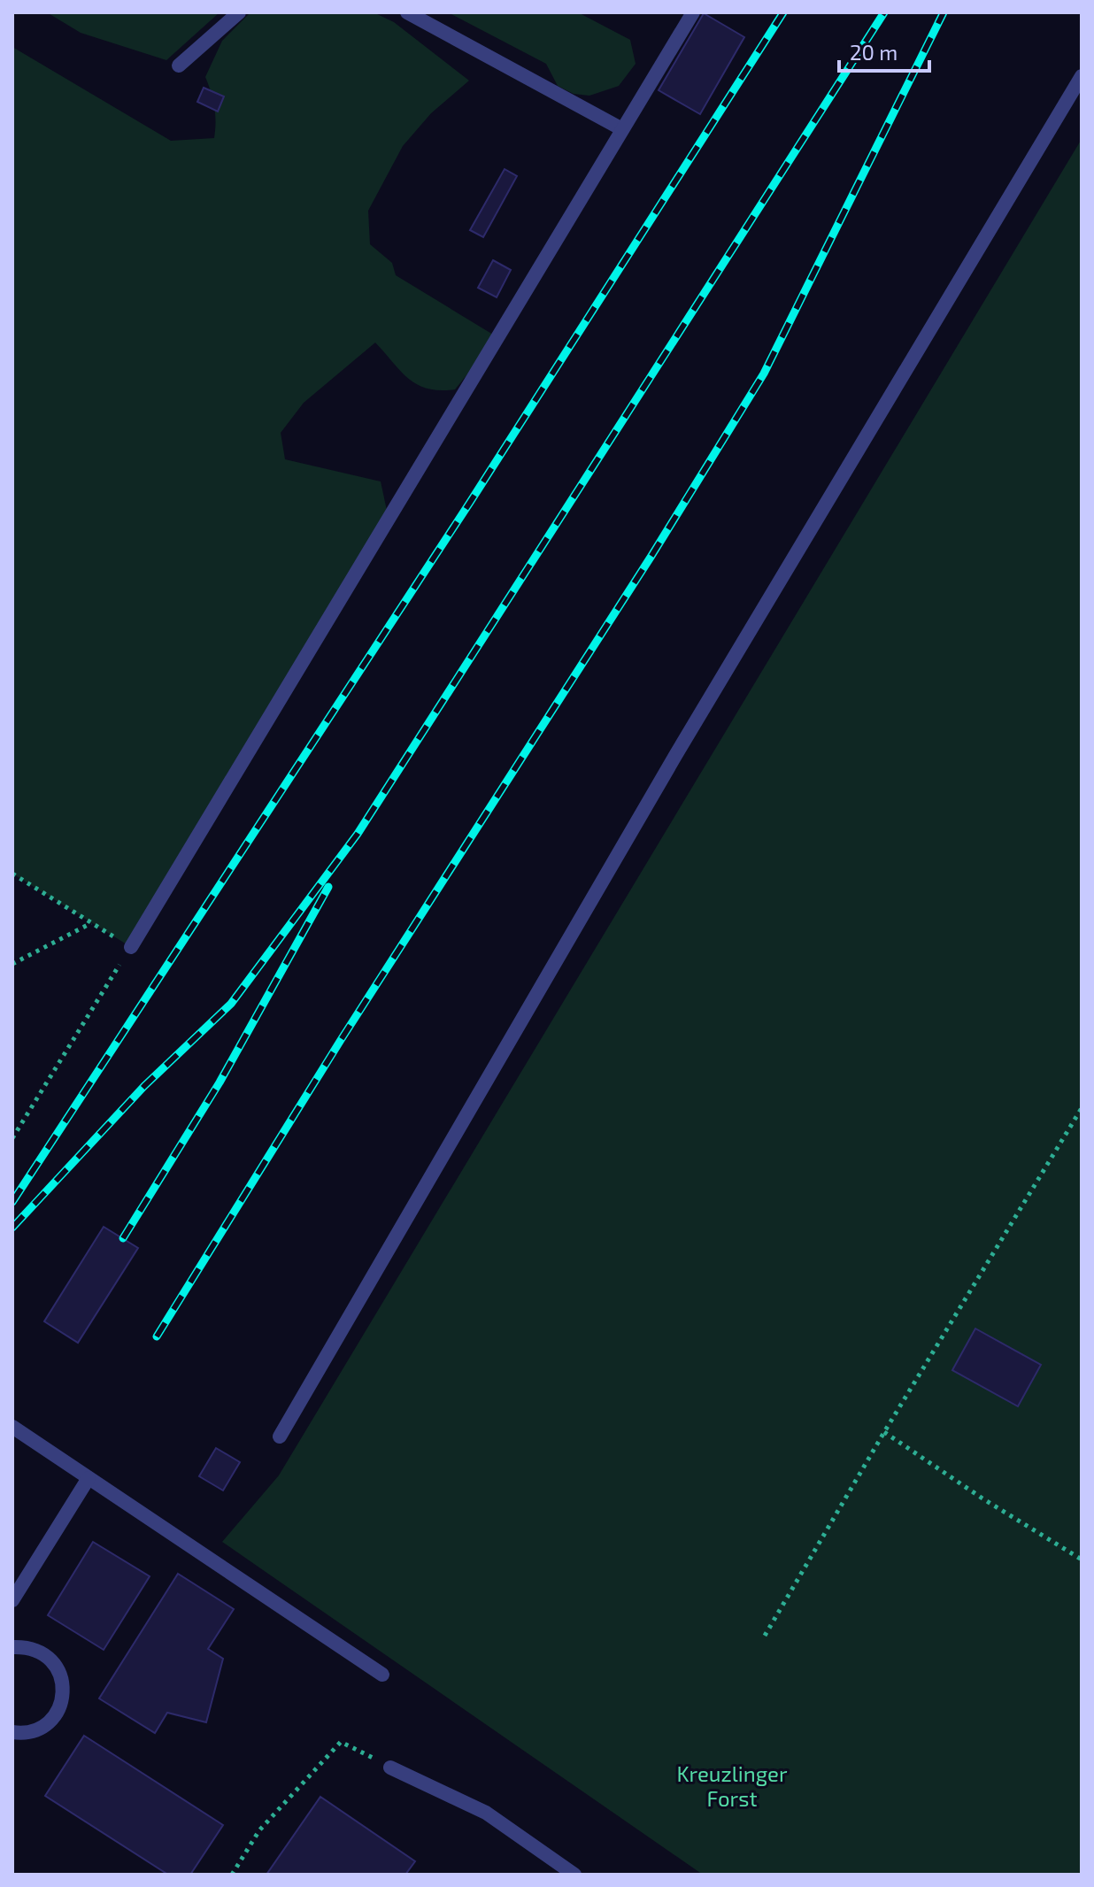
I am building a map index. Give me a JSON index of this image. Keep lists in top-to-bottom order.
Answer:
{
  "parks": ["Kreuzlinger Forst"],
  "scale_bar": "20 m"
}
